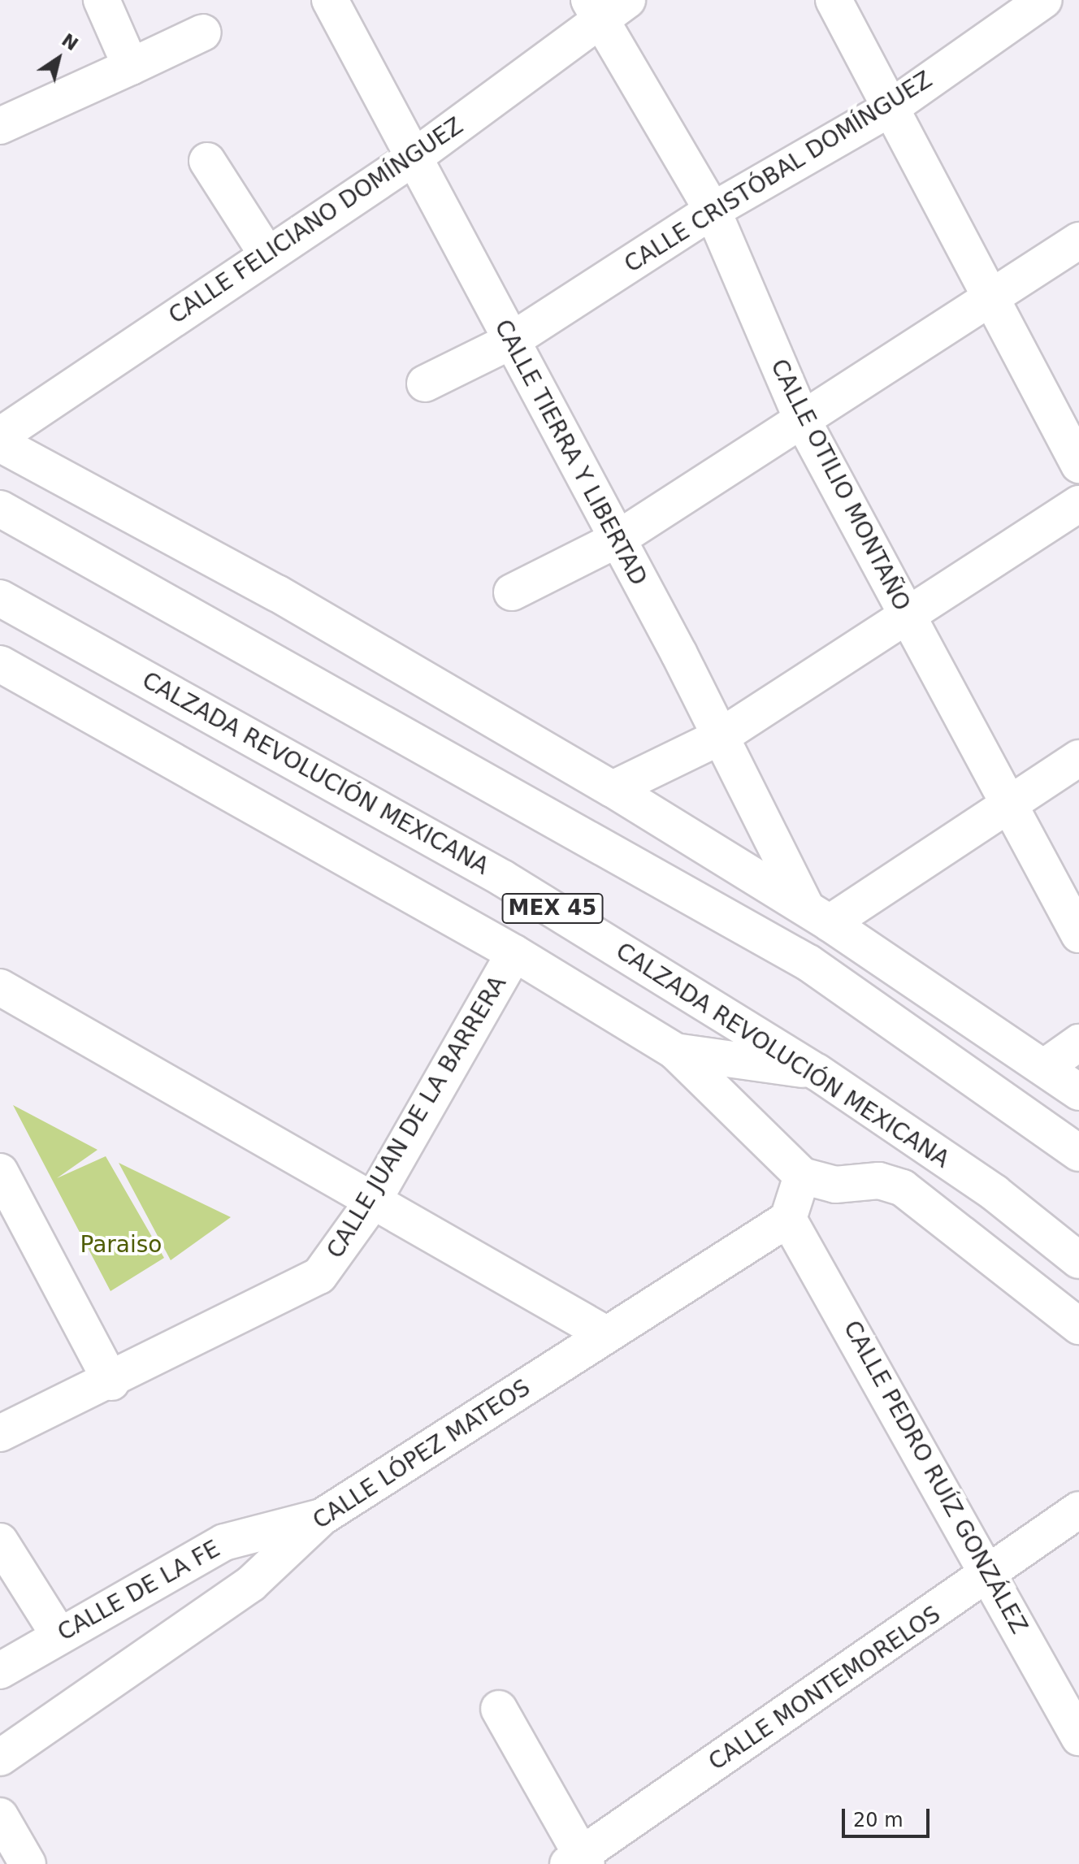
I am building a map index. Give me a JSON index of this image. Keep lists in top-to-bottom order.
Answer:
{
  "streets": {
    "street": [
      "CALLE CRISTÓBAL DOMÍNGUEZ",
      "CALLE FELICIANO DOMÍNGUEZ",
      "CALLE TIERRA Y LIBERTAD",
      "CALLE OTILIO MONTAÑO",
      "CALZADA REVOLUCIÓN MEXICANA",
      "MEX 45",
      "CALLE JUAN DE LA BARRERA",
      "CALLE LÓPEZ MATEOS",
      "CALLE PEDRO RUÍZ GONZÁLEZ",
      "CALLE DE LA FE",
      "CALLE MONTEMORELOS"
    ]
  },
  "crossings": [
    ["CALLE CRISTÓBAL DOMÍNGUEZ", "CALLE TIERRA Y LIBERTAD"],
    ["CALLE CRISTÓBAL DOMÍNGUEZ", "CALLE OTILIO MONTAÑO"],
    ["CALLE FELICIANO DOMÍNGUEZ", "CALLE TIERRA Y LIBERTAD"],
    ["CALLE FELICIANO DOMÍNGUEZ", "CALLE OTILIO MONTAÑO"],
    ["CALLE LÓPEZ MATEOS", "CALLE PEDRO RUÍZ GONZÁLEZ"],
    ["CALLE LÓPEZ MATEOS", "CALLE DE LA FE"],
    ["CALLE PEDRO RUÍZ GONZÁLEZ", "CALLE MONTEMORELOS"]
  ],
  "parks": ["Paraiso"],
  "scale_bar": "20 m",
  "north": "top right"
}
